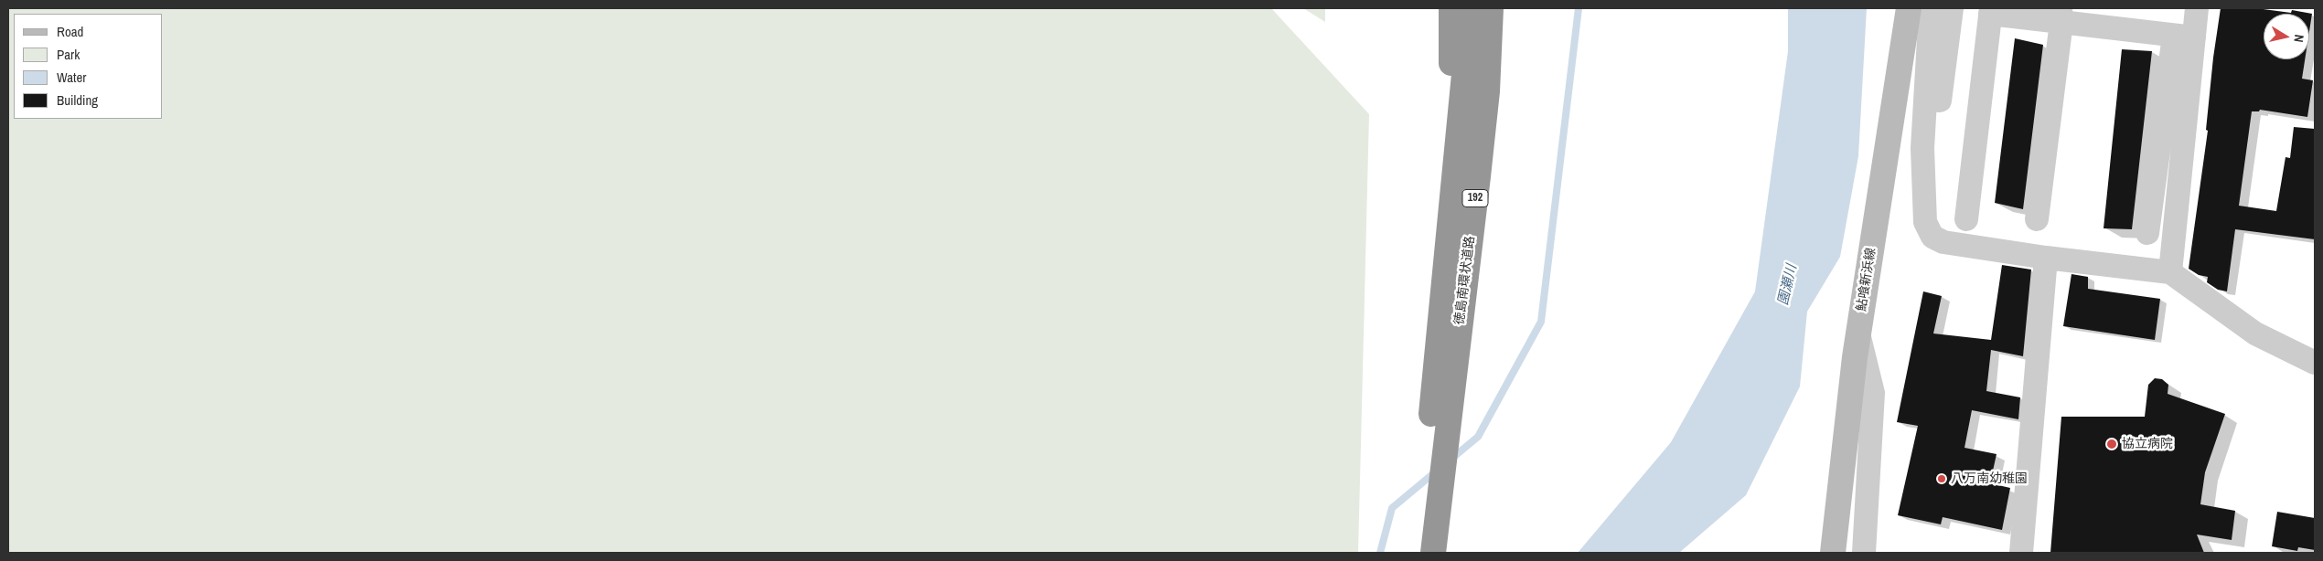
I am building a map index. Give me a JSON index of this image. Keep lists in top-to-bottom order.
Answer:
{
  "streets": {
    "highway": ["192", "徳島南環状道路"],
    "main road": ["鮎喰新浜線"]
  },
  "water": ["園瀬川"],
  "places": ["協立病院", "八万南幼稚園"],
  "legend": [
    "Road",
    "Park",
    "Water",
    "Building"
  ],
  "north": "right"
}
